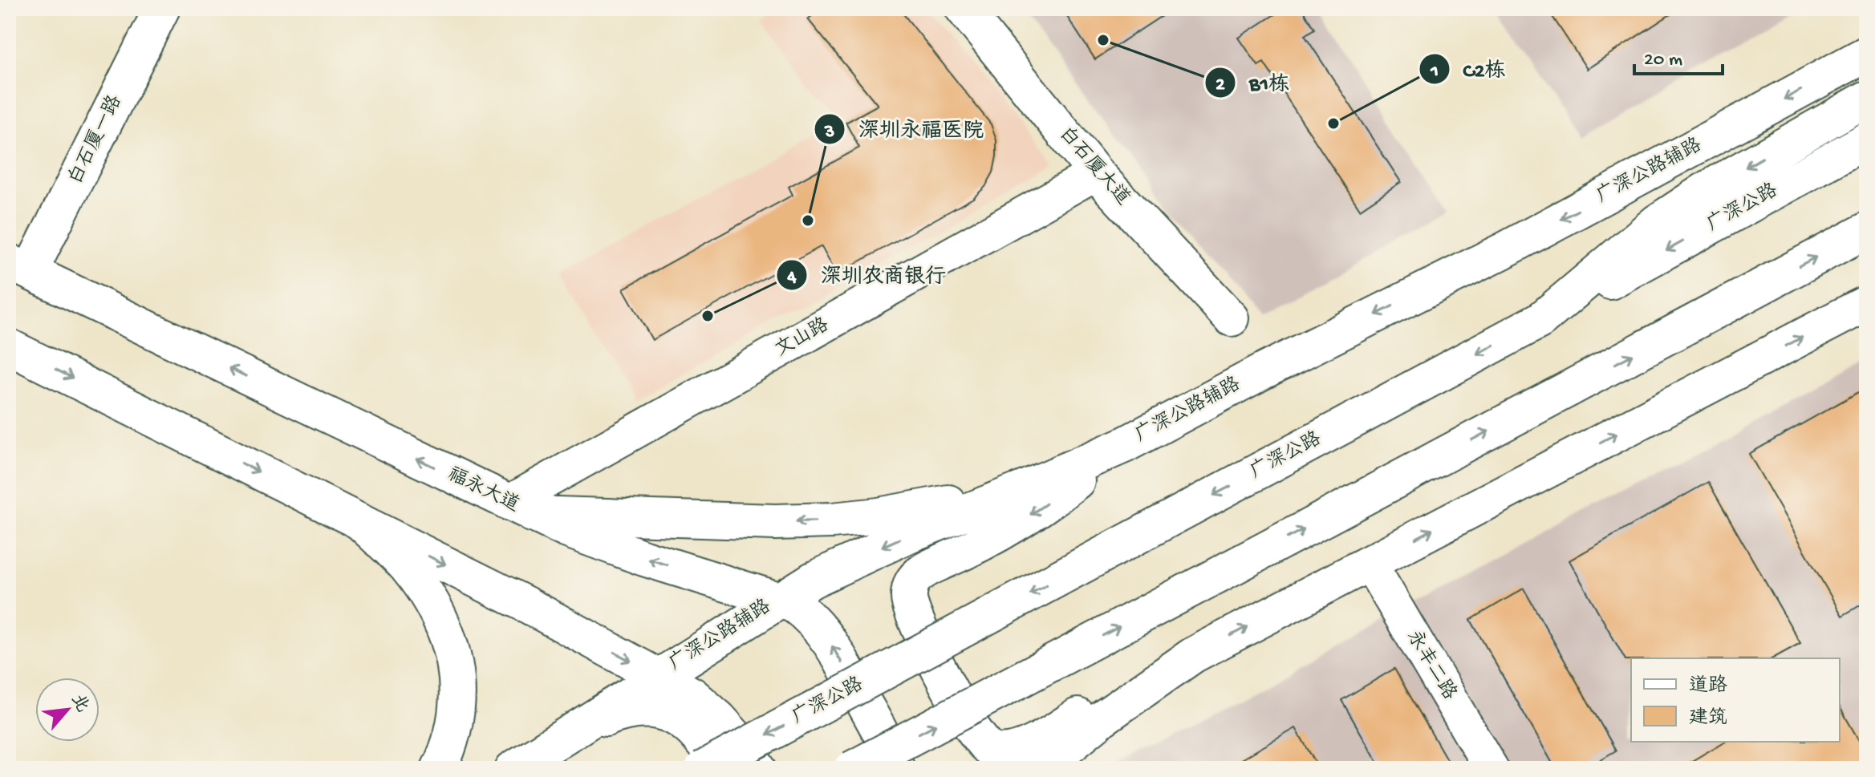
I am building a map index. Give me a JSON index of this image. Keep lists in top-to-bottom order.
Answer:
{
  "streets": {
    "main road": [
      "白石厦一路",
      "白石厦大道",
      "广深公路辅路",
      "广深公路",
      "福永大道"
    ],
    "street": ["文山路", "永丰二路"]
  },
  "crossings": [
    ["白石厦一路", "福永大道"],
    ["白石厦大道", "文山路"],
    ["广深公路辅路", "福永大道"],
    ["文山路", "福永大道"]
  ],
  "places": [
    "B1栋",
    "C2栋",
    "深圳永福医院",
    "深圳农商银行"
  ],
  "legend": ["道路", "建筑"],
  "scale_bar": "20 m",
  "north": "top right"
}
